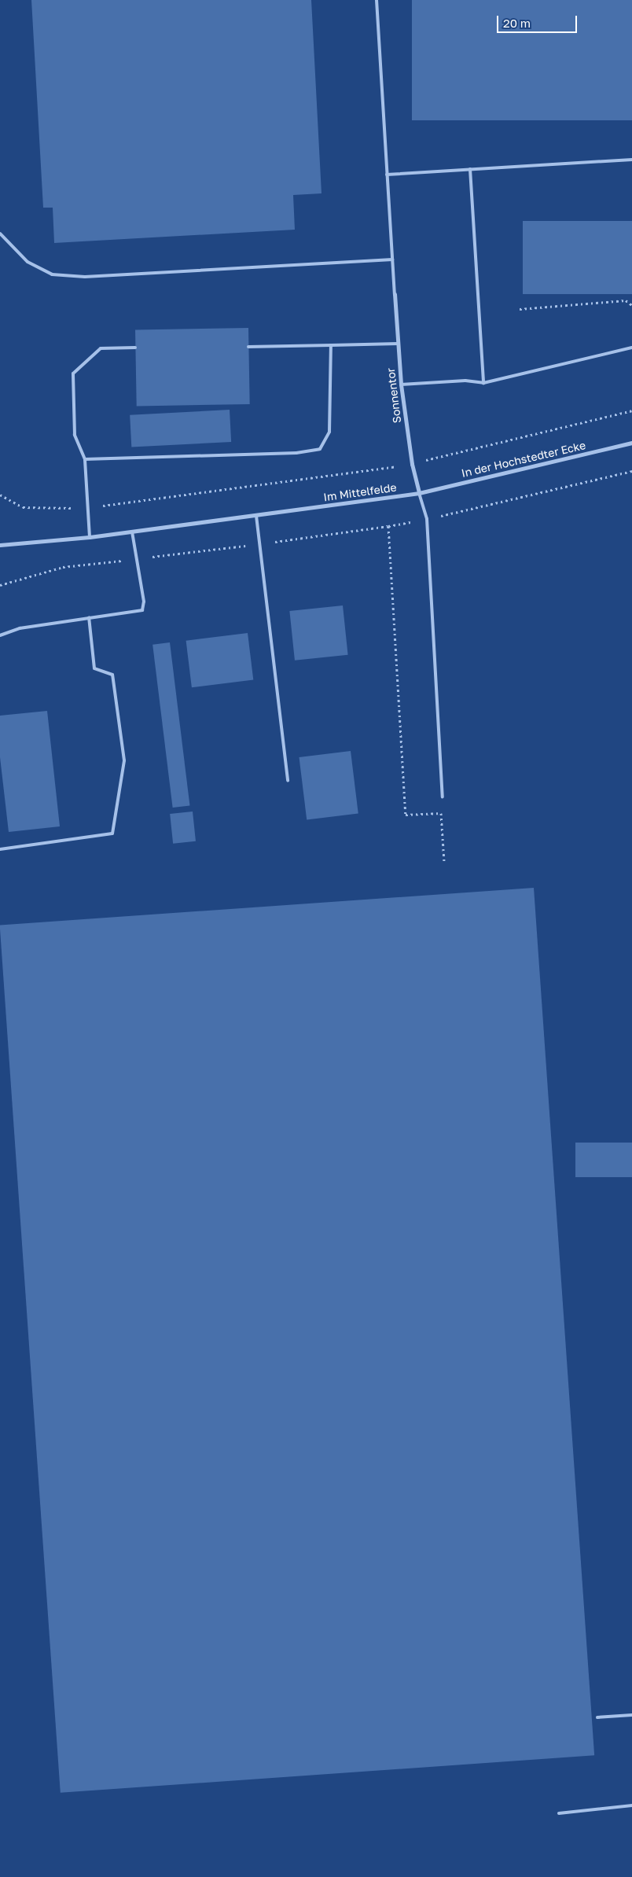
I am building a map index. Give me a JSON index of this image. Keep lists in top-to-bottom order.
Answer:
{
  "streets": {
    "street": ["Sonnentor", "In der Hochstedter Ecke", "Im Mittelfelde"]
  },
  "crossings": [
    ["Sonnentor", "In der Hochstedter Ecke"],
    ["Sonnentor", "Im Mittelfelde"],
    ["In der Hochstedter Ecke", "Im Mittelfelde"]
  ],
  "scale_bar": "20 m"
}
